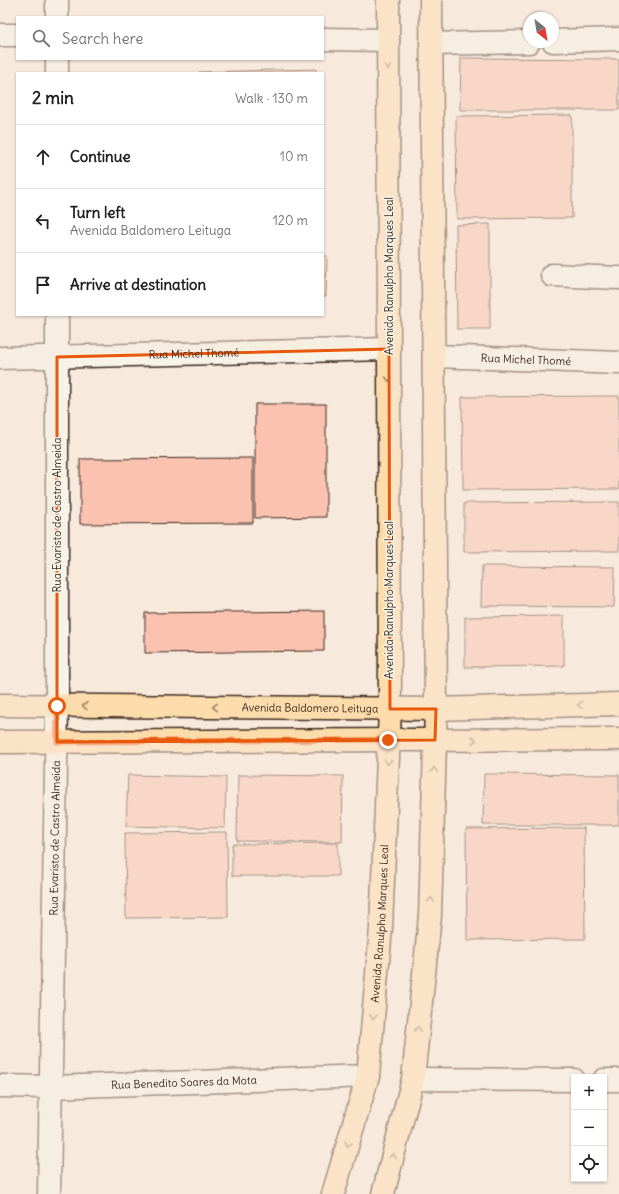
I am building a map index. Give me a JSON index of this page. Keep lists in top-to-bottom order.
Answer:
{
  "streets": {
    "main road": ["Avenida Ranulpho Marques Leal", "Avenida Baldomero Leituga"],
    "street": ["Rua Michel Thomé", "Rua Evaristo de Castro Almeida", "Rua Benedito Soares da Mota"]
  },
  "crossings": [
    ["Avenida Ranulpho Marques Leal", "Rua Michel Thomé"],
    ["Avenida Ranulpho Marques Leal", "Avenida Baldomero Leituga"],
    ["Avenida Ranulpho Marques Leal", "Rua Benedito Soares da Mota"],
    ["Rua Michel Thomé", "Rua Evaristo de Castro Almeida"],
    ["Rua Evaristo de Castro Almeida", "Avenida Baldomero Leituga"],
    ["Rua Evaristo de Castro Almeida", "Rua Benedito Soares da Mota"]
  ],
  "north": "bottom right",
  "page": {
    "search": "Search here",
    "heading": ["2 min", "Walk · 130 m"],
    "list": [
      ["Continue", "10 m"],
      ["Turn left", "Avenida Baldomero Leituga", "120 m"],
      "Arrive at destination"
    ],
    "map_buttons": ["+", "−"]
  }
}
